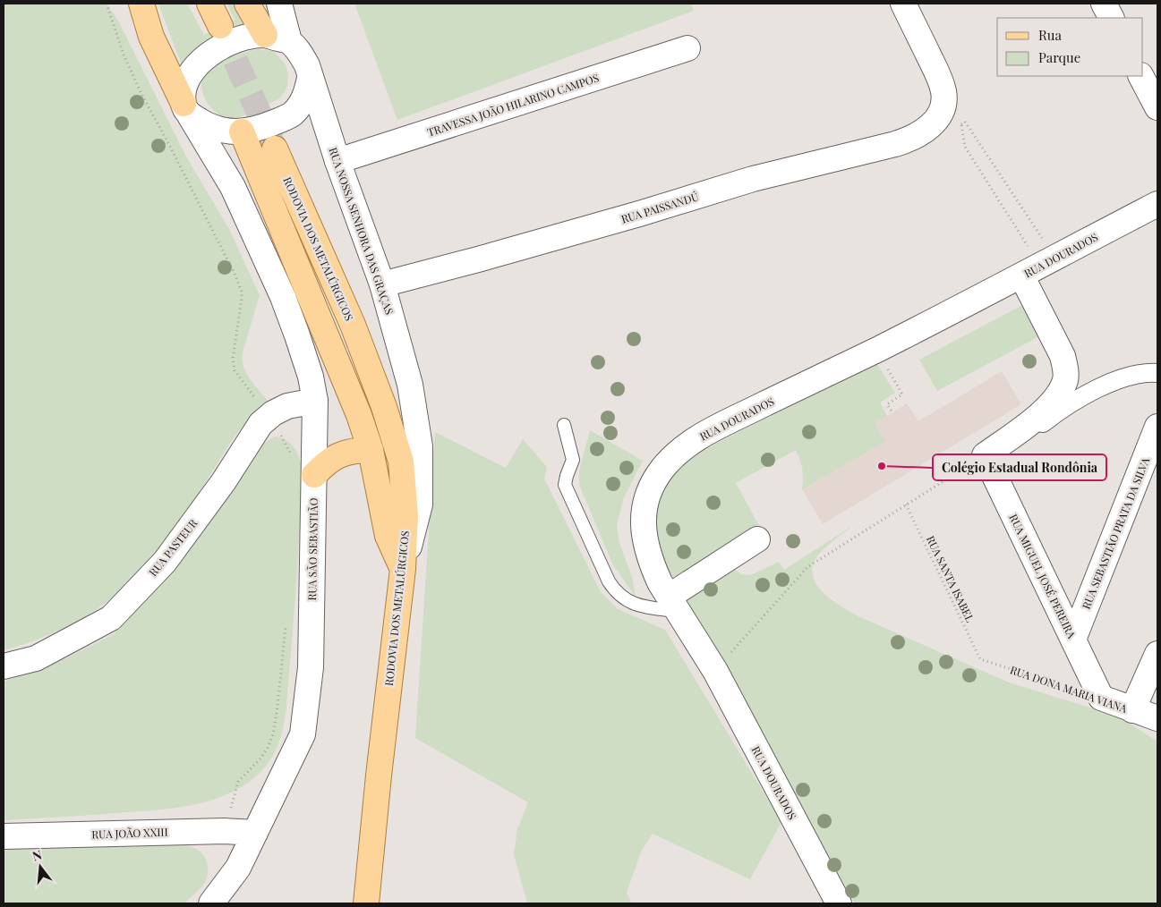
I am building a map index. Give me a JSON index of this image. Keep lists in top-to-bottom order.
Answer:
{
  "streets": {
    "main road": ["RODOVIA DOS METALÚRGICOS"],
    "street": [
      "TRAVESSA JOÃO HILARINO CAMPOS",
      "RUA PAISSANDÚ",
      "RUA NOSSA SENHORA DAS GRAÇAS",
      "RUA DOURADOS",
      "RUA SEBASTIÃO PRATA DA SILVA",
      "RUA PASTEUR",
      "RUA SÃO SEBASTIÃO",
      "RUA MIGUEL JOSÉ PEREIRA",
      "RUA DONA MARIA VIANA",
      "RUA JOÃO XXIII"
    ],
    "path": ["RUA SANTA ISABEL"]
  },
  "crossings": [
    ["TRAVESSA JOÃO HILARINO CAMPOS", "RUA NOSSA SENHORA DAS GRAÇAS"],
    ["RUA PAISSANDÚ", "RUA NOSSA SENHORA DAS GRAÇAS"],
    ["RUA NOSSA SENHORA DAS GRAÇAS", "RODOVIA DOS METALÚRGICOS"],
    ["RUA NOSSA SENHORA DAS GRAÇAS", "RUA SÃO SEBASTIÃO"],
    ["RUA SEBASTIÃO PRATA DA SILVA", "RUA MIGUEL JOSÉ PEREIRA"],
    ["RUA PASTEUR", "RUA SÃO SEBASTIÃO"],
    ["RUA SÃO SEBASTIÃO", "RUA JOÃO XXIII"],
    ["RUA MIGUEL JOSÉ PEREIRA", "RUA DONA MARIA VIANA"],
    ["RUA SANTA ISABEL", "RUA DONA MARIA VIANA"]
  ],
  "places": ["Colégio Estadual Rondônia"],
  "legend": ["Rua", "Parque"],
  "north": "top"
}
